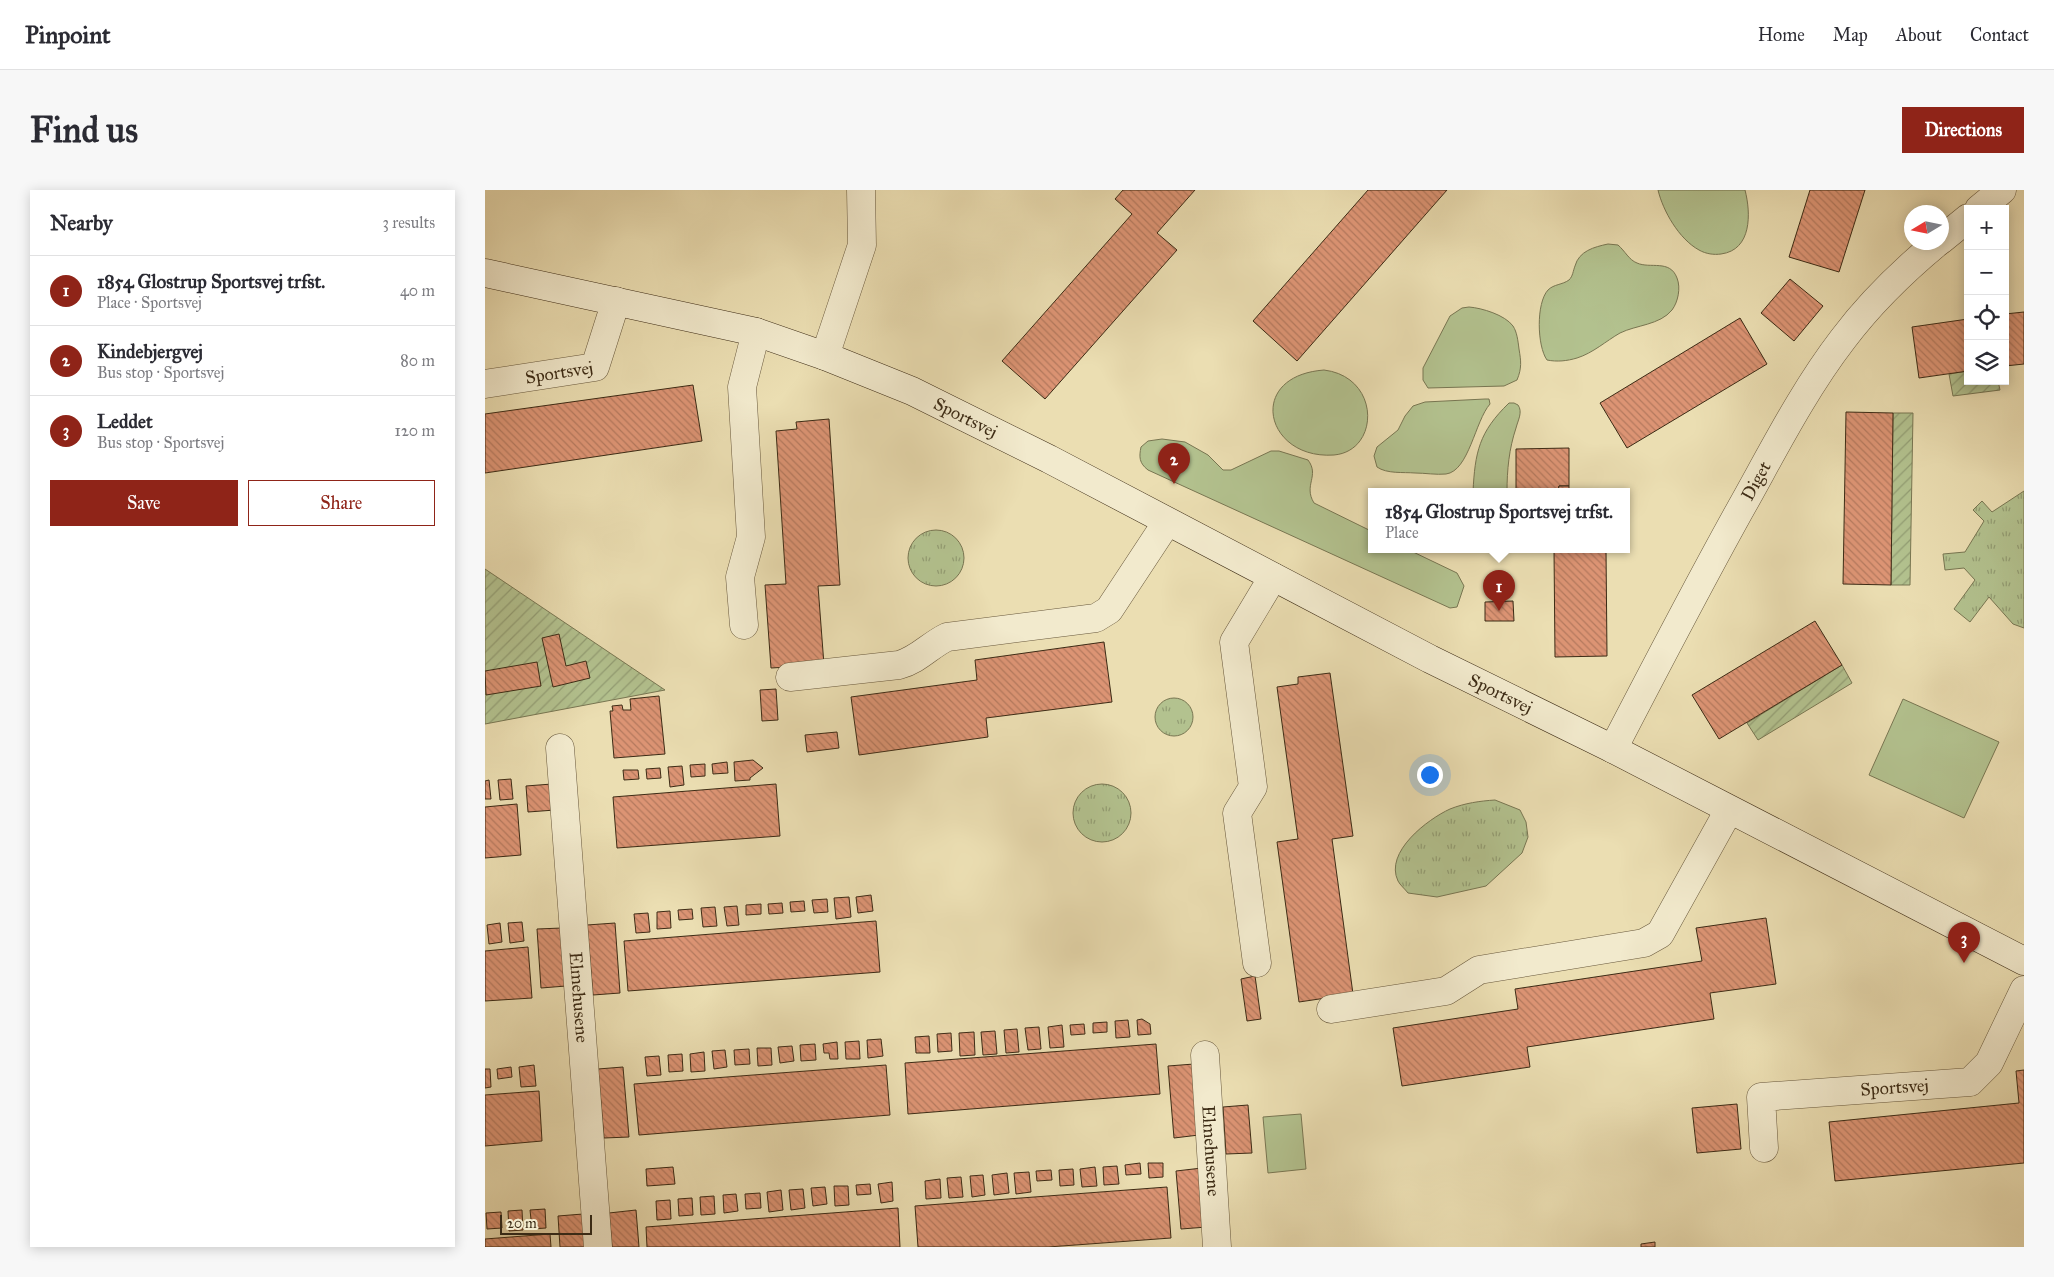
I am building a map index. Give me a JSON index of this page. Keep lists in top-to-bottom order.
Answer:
{
  "streets": {
    "street": ["Sportsvej", "Diget", "Elmehusene"]
  },
  "crossings": [
    ["Sportsvej", "Diget"]
  ],
  "scale_bar": "20 m",
  "north": "left",
  "page": {
    "header": "Pinpoint",
    "nav": [
      "Home",
      "Map",
      "About",
      "Contact"
    ],
    "buttons": [
      "Directions",
      ["Save", "Share"]
    ],
    "title": "Find us",
    "heading": ["Nearby", "3 results"],
    "map_buttons": ["+", "−"],
    "list": [
      {
        "mark": "1",
        "name": "1854 Glostrup Sportsvej trfst.",
        "note": "Place · Sportsvej",
        "value": "40 m"
      },
      {
        "mark": "2",
        "name": "Kindebjergvej",
        "note": "Bus stop · Sportsvej",
        "value": "80 m"
      },
      {
        "mark": "3",
        "name": "Leddet",
        "note": "Bus stop · Sportsvej",
        "value": "120 m"
      }
    ],
    "pins": ["2", "1", "3"],
    "popup": ["1854 Glostrup Sportsvej trfst.", "Place"],
    "scale": "20 m"
  }
}
